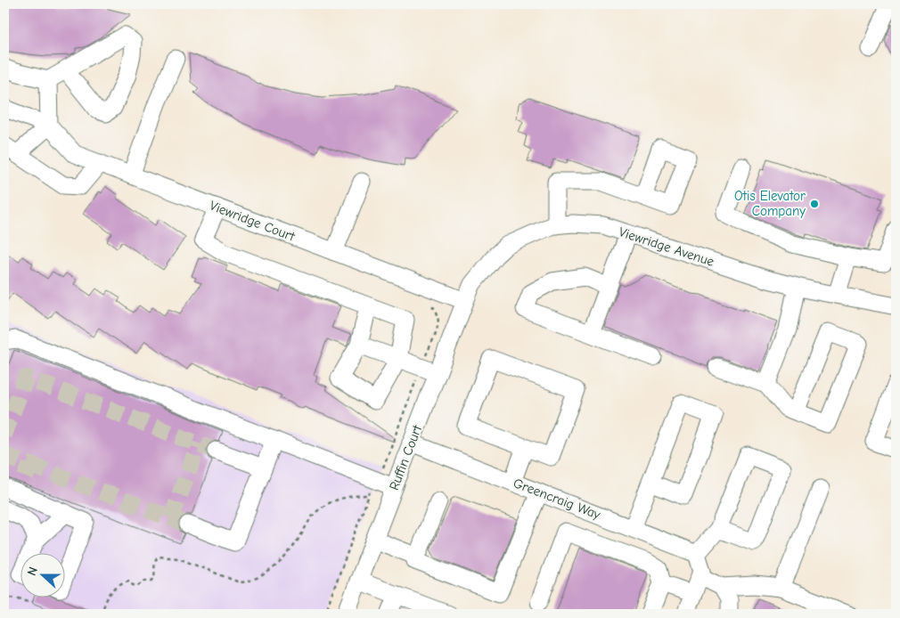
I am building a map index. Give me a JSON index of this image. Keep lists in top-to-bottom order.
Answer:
{
  "streets": {
    "street": [
      "Viewridge Court",
      "Viewridge Avenue",
      "Ruffin Court",
      "Greencraig Way"
    ]
  },
  "crossings": [
    ["Viewridge Court", "Viewridge Avenue"],
    ["Viewridge Court", "Ruffin Court"],
    ["Viewridge Avenue", "Ruffin Court"],
    ["Ruffin Court", "Greencraig Way"]
  ],
  "places": ["Otis Elevator Company"],
  "north": "left"
}
